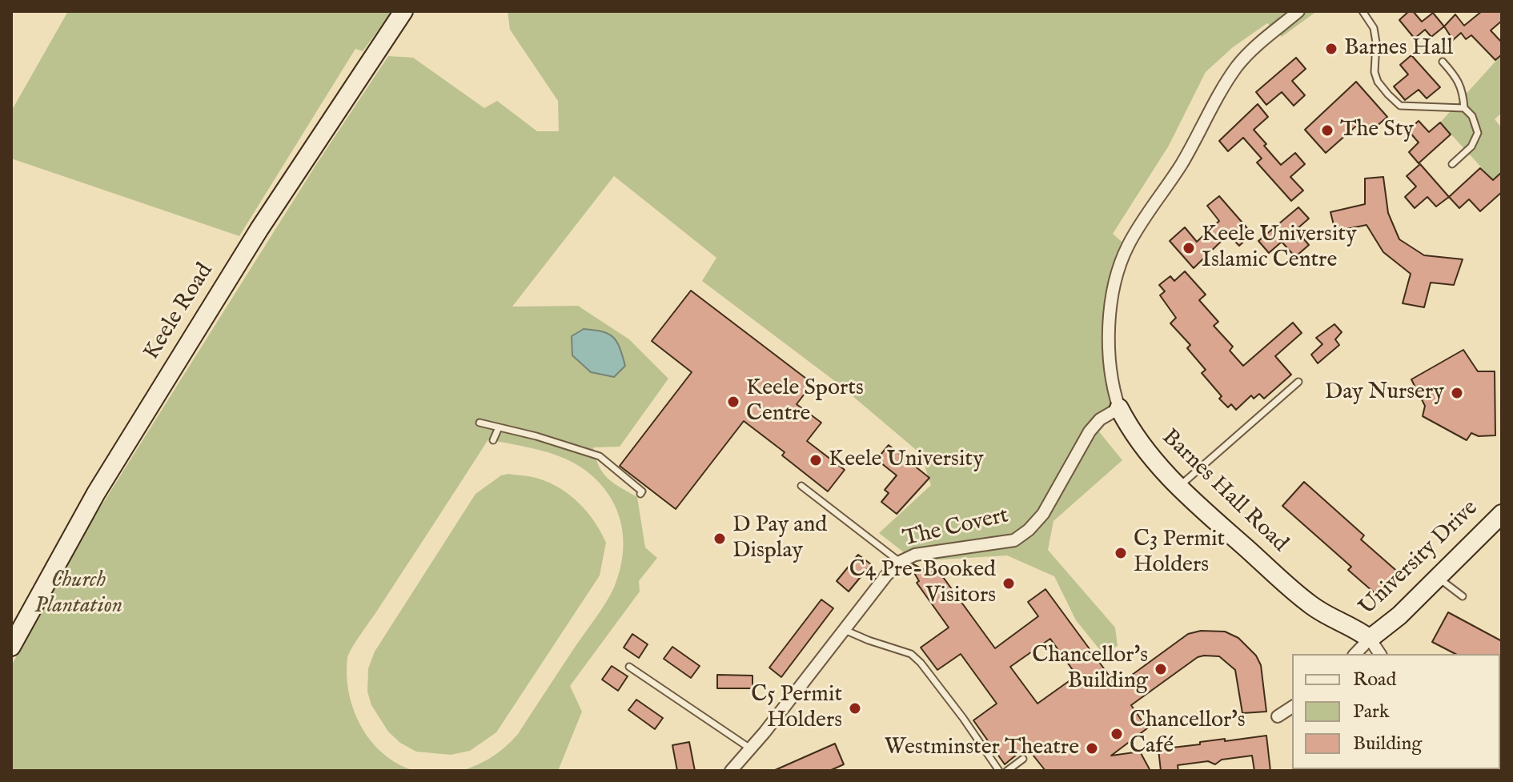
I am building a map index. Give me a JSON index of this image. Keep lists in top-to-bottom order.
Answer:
{
  "streets": {
    "street": [
      "Keele Road",
      "Barnes Hall Road",
      "The Covert",
      "University Drive"
    ]
  },
  "crossings": [
    ["Barnes Hall Road", "The Covert"],
    ["Barnes Hall Road", "University Drive"]
  ],
  "parks": ["Church Plantation"],
  "places": [
    "Barnes Hall",
    "The Sty",
    "Keele University Islamic Centre",
    "Day Nursery",
    "Keele Sports Centre",
    "Keele University",
    "D Pay and Display",
    "C3 Permit Holders",
    "C4 Pre-Booked Visitors",
    "Chancellor's Building",
    "C5 Permit Holders",
    "Chancellor's Café",
    "Westminster Theatre"
  ],
  "legend": ["Road", "Park", "Building"]
}
